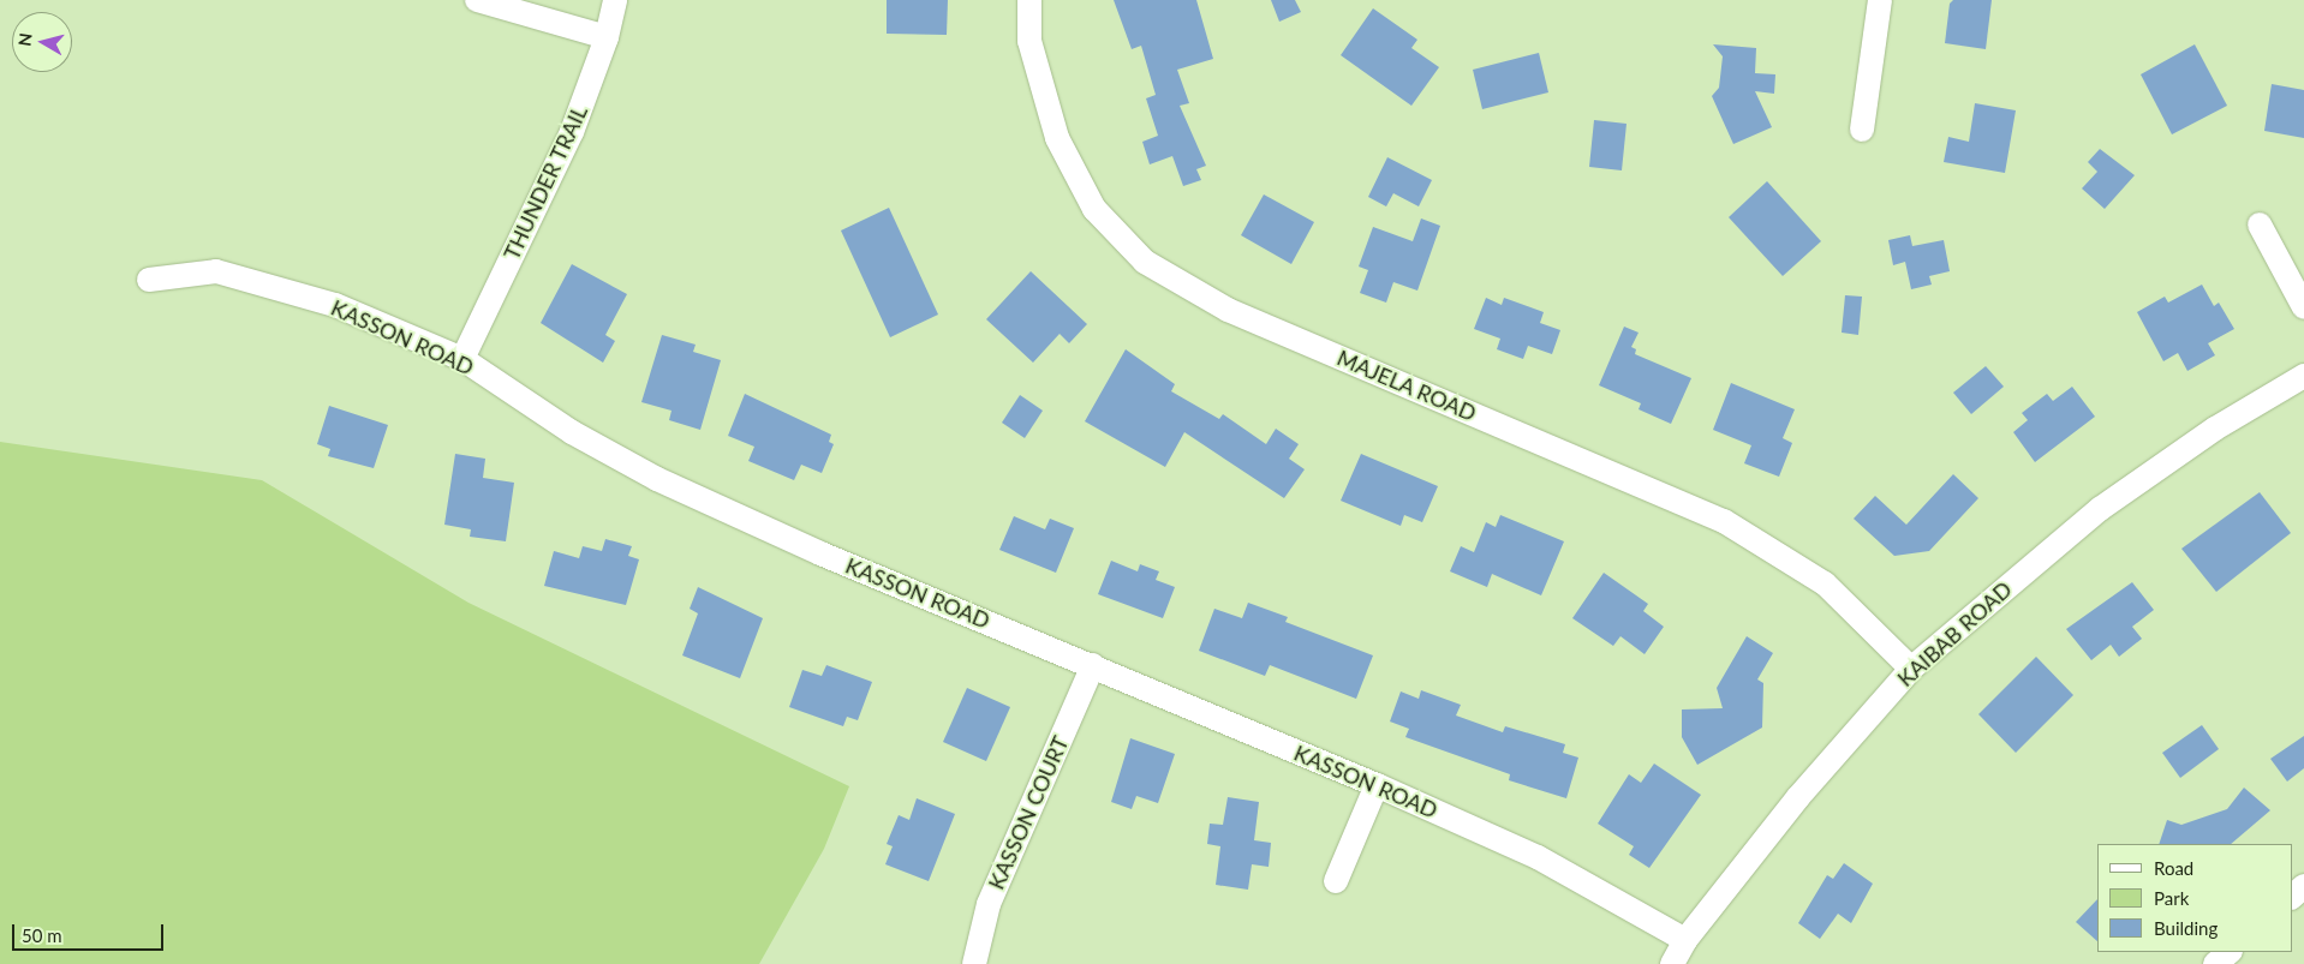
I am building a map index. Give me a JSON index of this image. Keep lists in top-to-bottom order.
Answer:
{
  "streets": {
    "street": [
      "THUNDER TRAIL",
      "KASSON ROAD",
      "MAJELA ROAD",
      "KAIBAB ROAD",
      "KASSON COURT"
    ]
  },
  "crossings": [
    ["THUNDER TRAIL", "KASSON ROAD"],
    ["KASSON ROAD", "KAIBAB ROAD"],
    ["KASSON ROAD", "KASSON COURT"],
    ["MAJELA ROAD", "KAIBAB ROAD"]
  ],
  "legend": ["Road", "Park", "Building"],
  "scale_bar": "50 m",
  "north": "left"
}
